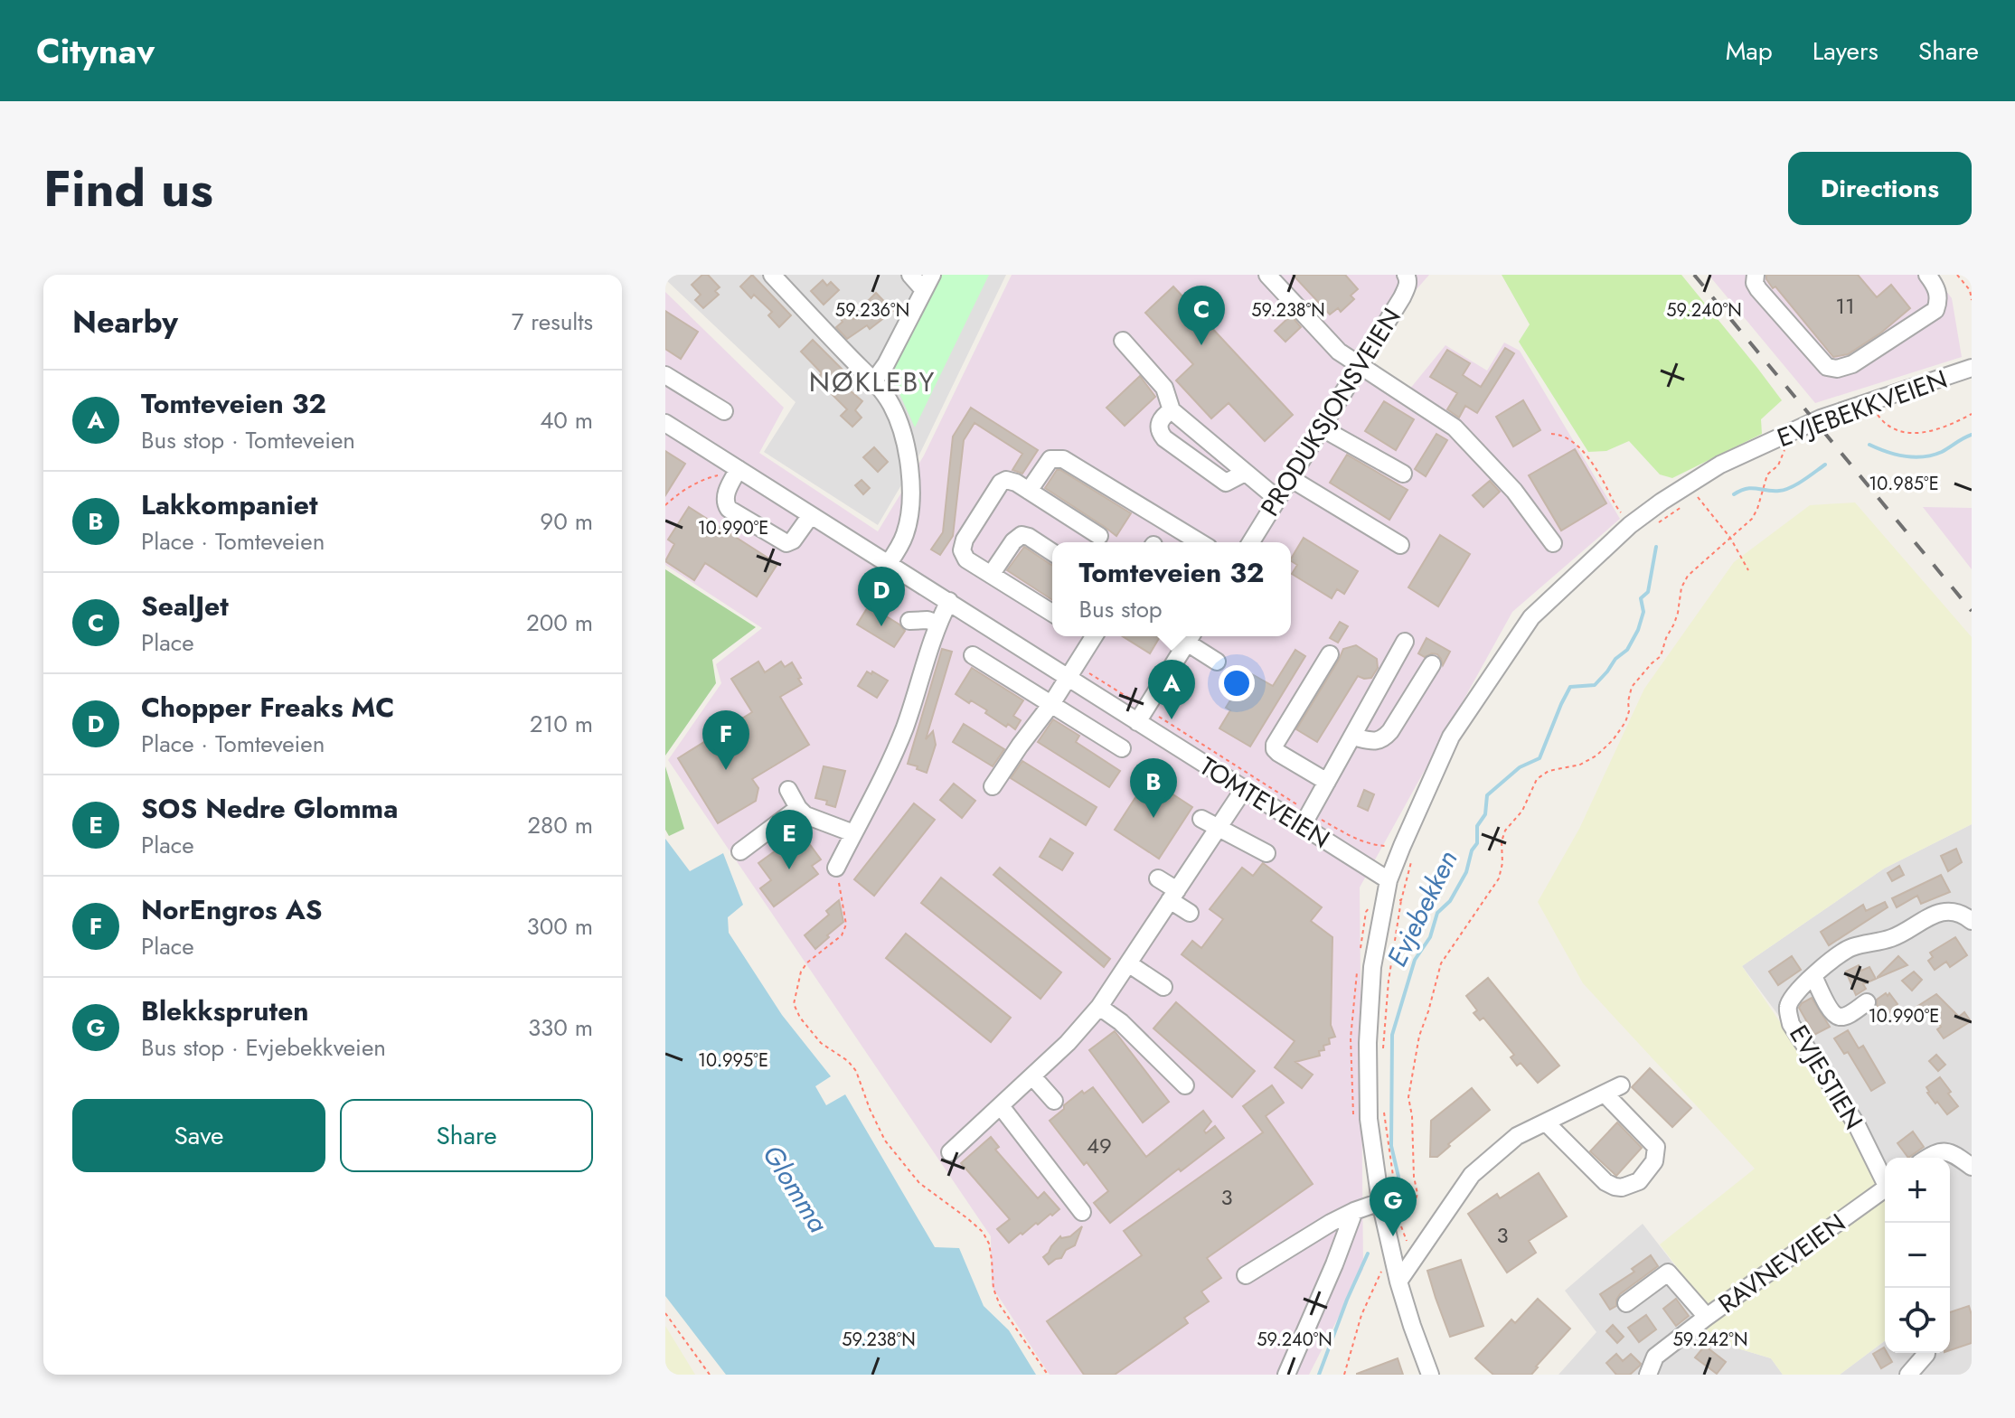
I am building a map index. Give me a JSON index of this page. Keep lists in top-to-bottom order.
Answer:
{
  "streets": {
    "street": [
      "EVJEBEKKVEIEN",
      "PRODUKSJONSVEIEN",
      "TOMTEVEIEN",
      "EVJESTIEN",
      "RAVNEVEIEN"
    ]
  },
  "crossings": [
    ["EVJEBEKKVEIEN", "TOMTEVEIEN"]
  ],
  "districts": ["NØKLEBY"],
  "water": ["Evjebekken", "Glomma"],
  "house_numbers": [
    "11",
    "49",
    "3",
    "3"
  ],
  "page": {
    "header": "Citynav",
    "nav": ["Map", "Layers", "Share"],
    "title": "Find us",
    "buttons": [
      "Directions",
      ["Save", "Share"]
    ],
    "heading": ["Nearby", "7 results"],
    "pins": [
      "C",
      "D",
      "A",
      "F",
      "B",
      "E",
      "G"
    ],
    "list": [
      {
        "mark": "A",
        "name": "Tomteveien 32",
        "note": "Bus stop · Tomteveien",
        "value": "40 m"
      },
      {
        "mark": "B",
        "name": "Lakkompaniet",
        "note": "Place · Tomteveien",
        "value": "90 m"
      },
      {
        "mark": "C",
        "name": "SealJet",
        "note": "Place",
        "value": "200 m"
      },
      {
        "mark": "D",
        "name": "Chopper Freaks MC",
        "note": "Place · Tomteveien",
        "value": "210 m"
      },
      {
        "mark": "E",
        "name": "SOS Nedre Glomma",
        "note": "Place",
        "value": "280 m"
      },
      {
        "mark": "F",
        "name": "NorEngros AS",
        "note": "Place",
        "value": "300 m"
      },
      {
        "mark": "G",
        "name": "Blekkspruten",
        "note": "Bus stop · Evjebekkveien",
        "value": "330 m"
      }
    ],
    "popup": ["Tomteveien 32", "Bus stop"],
    "map_buttons": ["+", "−"]
  },
  "coordinates": [
    "59.238°N",
    "59.236°N",
    "59.240°N",
    "10.985°E",
    "10.990°E",
    "10.995°E",
    "59.242°N"
  ]
}
